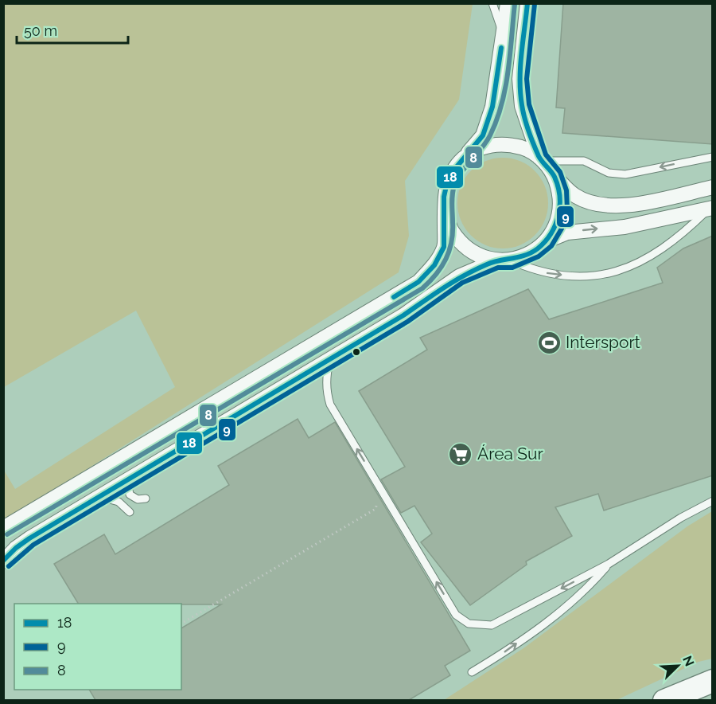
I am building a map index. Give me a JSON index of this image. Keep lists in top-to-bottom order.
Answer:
{
  "places": {
    "sports": ["Intersport"],
    "supermarket": ["Área Sur"]
  },
  "lines": ["transit line 18", "transit line 9", "transit line 8"],
  "legend": ["18", "9", "8"],
  "scale_bar": "50 m",
  "north": "top right"
}
